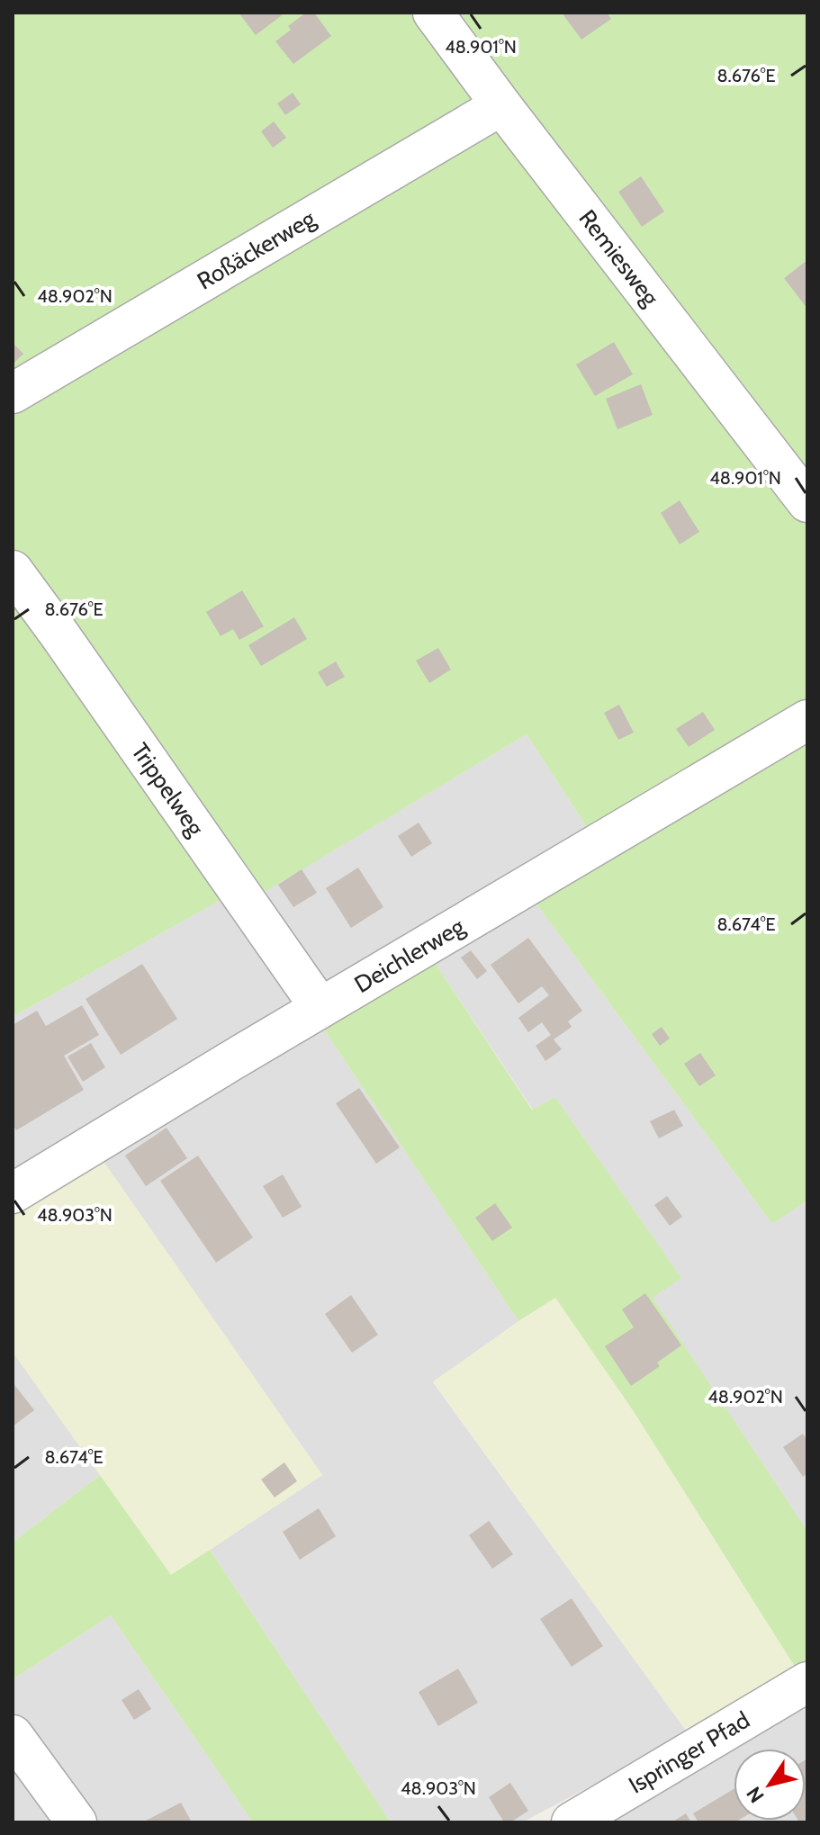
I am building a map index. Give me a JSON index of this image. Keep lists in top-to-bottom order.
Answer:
{
  "streets": {
    "lane": [
      "Roßäckerweg",
      "Remiesweg",
      "Trippelweg",
      "Deichlerweg",
      "Ispringer Pfad"
    ]
  },
  "crossings": [
    ["Roßäckerweg", "Remiesweg"],
    ["Trippelweg", "Deichlerweg"]
  ],
  "north": "bottom left",
  "coordinates": [
    "48.901°N",
    "8.676°E",
    "48.902°N",
    "8.674°E",
    "48.903°N"
  ]
}
